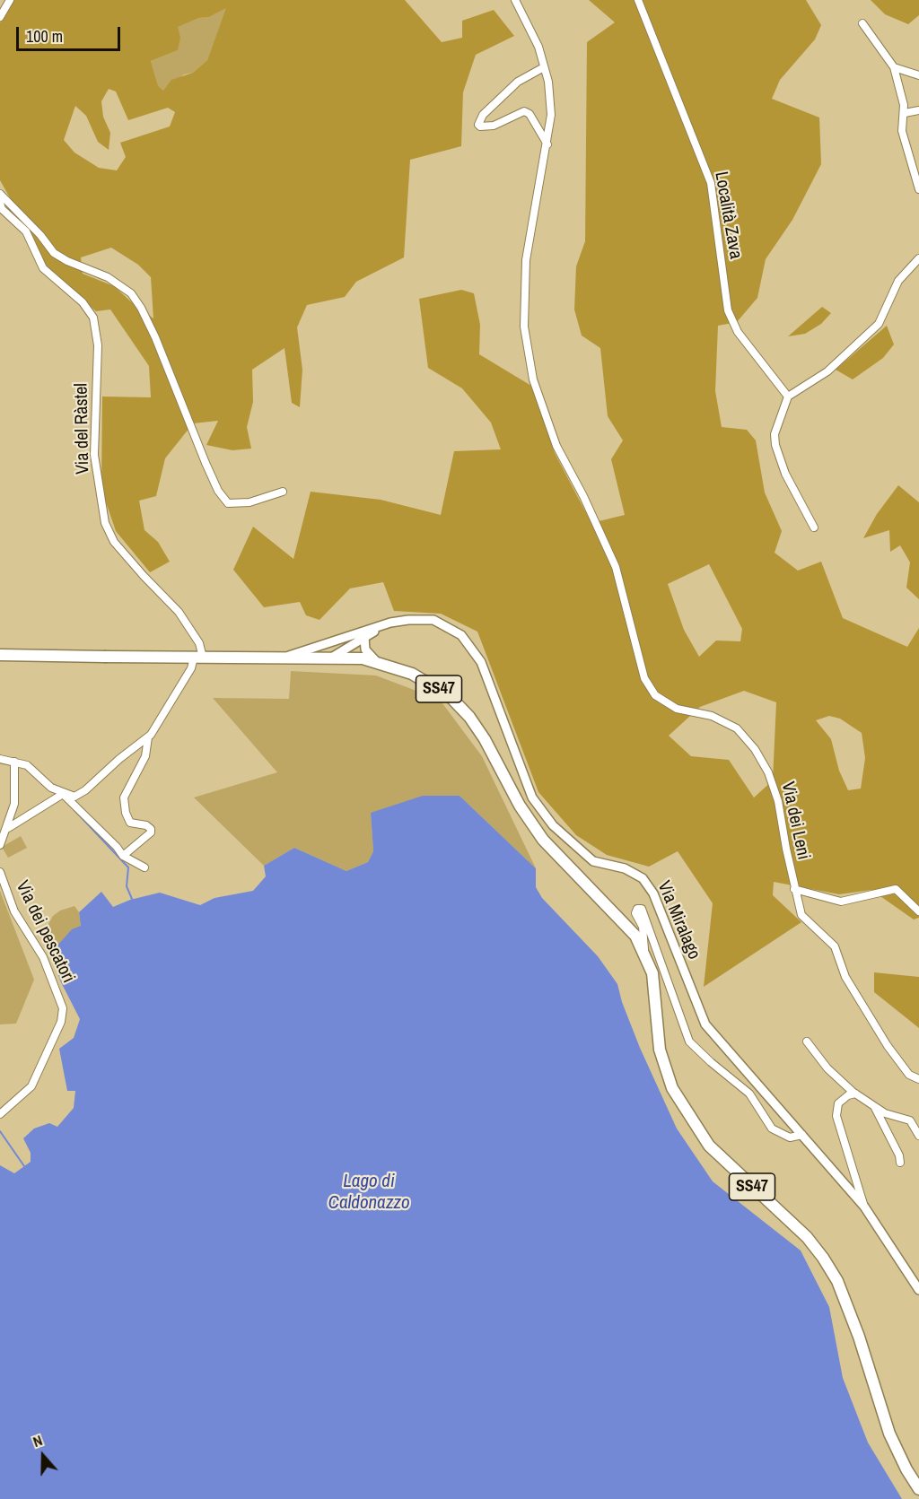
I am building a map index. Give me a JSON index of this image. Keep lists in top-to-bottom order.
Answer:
{
  "streets": {
    "main road": ["SS47"],
    "street": [
      "Località Zava",
      "Via del Ràstel",
      "Via dei Leni",
      "Via Miralago",
      "Via dei pescatori"
    ]
  },
  "crossings": [
    ["Via del Ràstel", "SS47"]
  ],
  "water": ["Lago di Caldonazzo"],
  "scale_bar": "100 m",
  "north": "top"
}
